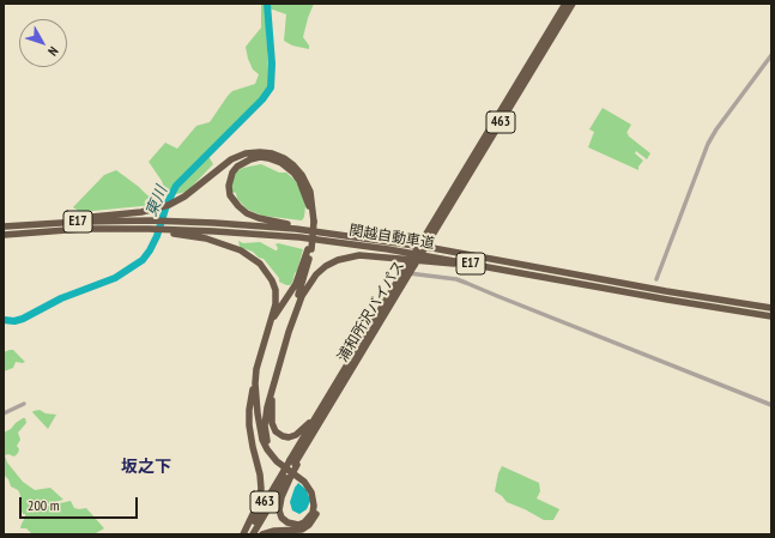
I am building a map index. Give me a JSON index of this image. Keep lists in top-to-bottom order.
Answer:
{
  "streets": {
    "highway": [
      "463",
      "E17",
      "関越自動車道",
      "浦和所沢バイパス"
    ]
  },
  "crossings": [
    ["E17", "関越自動車道"]
  ],
  "districts": ["坂之下"],
  "water": ["東川"],
  "scale_bar": "200 m",
  "north": "bottom right"
}
